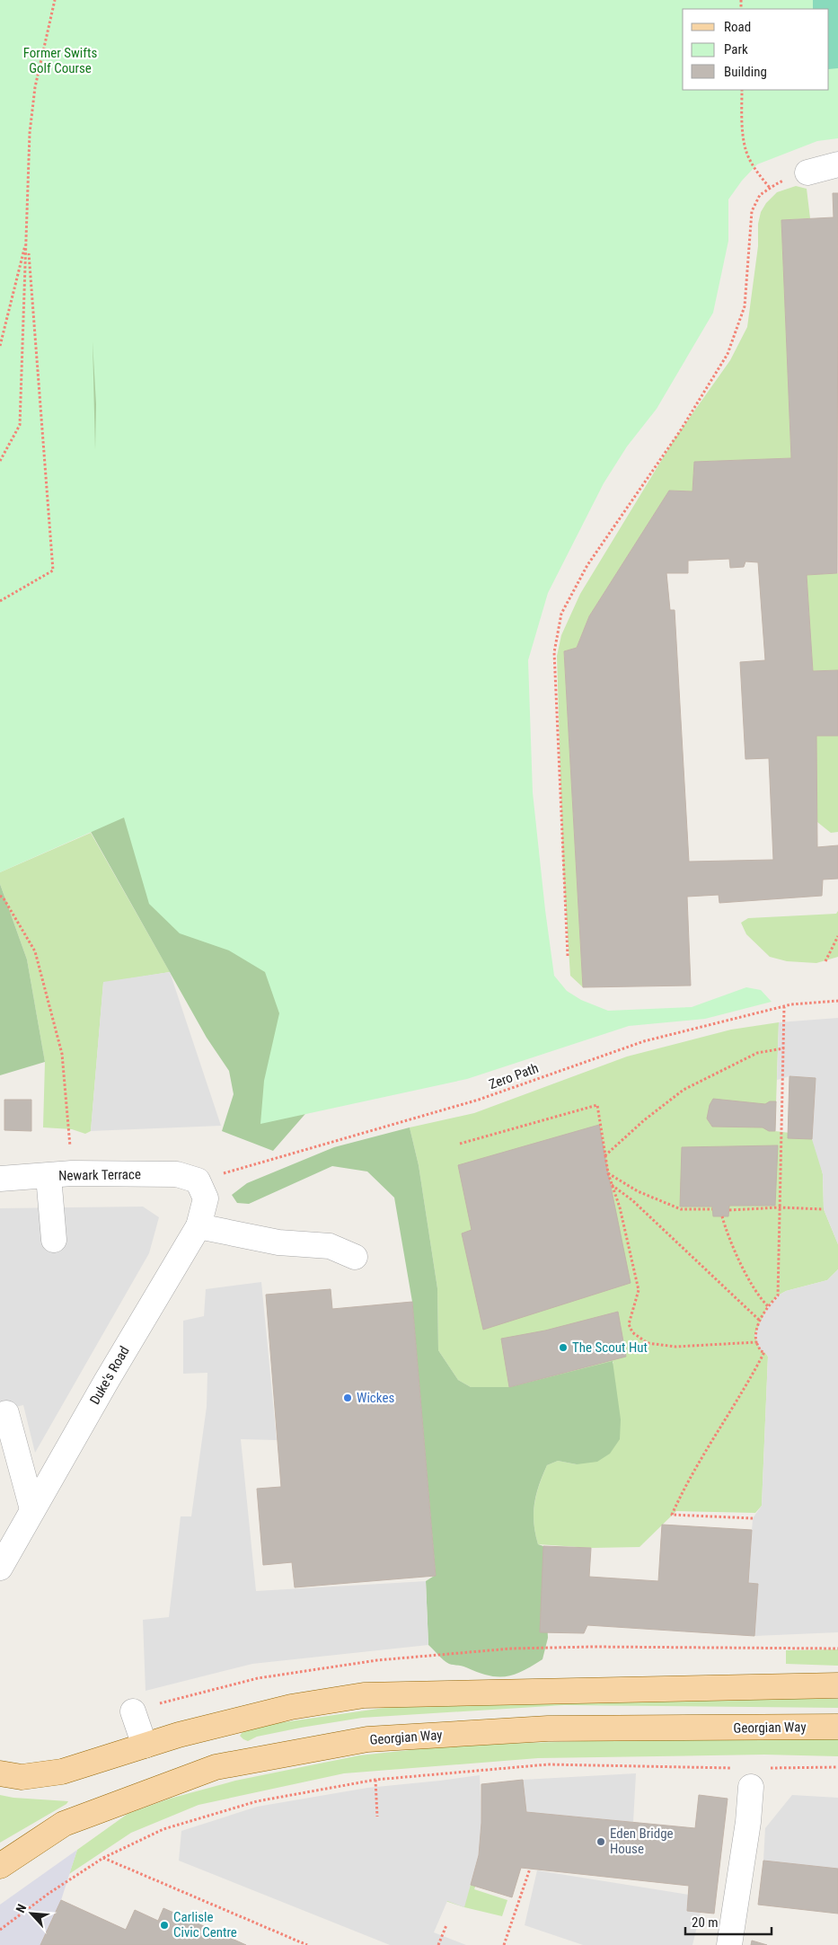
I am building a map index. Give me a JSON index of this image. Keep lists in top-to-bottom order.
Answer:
{
  "streets": {
    "main road": ["Georgian Way"],
    "street": ["Newark Terrace", "Duke's Road"],
    "path": ["Zero Path"]
  },
  "crossings": [
    ["Zero Path", "Newark Terrace"],
    ["Zero Path", "Duke's Road"],
    ["Newark Terrace", "Duke's Road"]
  ],
  "parks": ["Former Swifts Golf Course"],
  "places": [
    "The Scout Hut",
    "Wickes",
    "Eden Bridge House",
    "Carlisle Civic Centre"
  ],
  "legend": ["Road", "Park", "Building"],
  "scale_bar": "20 m",
  "north": "top left"
}
